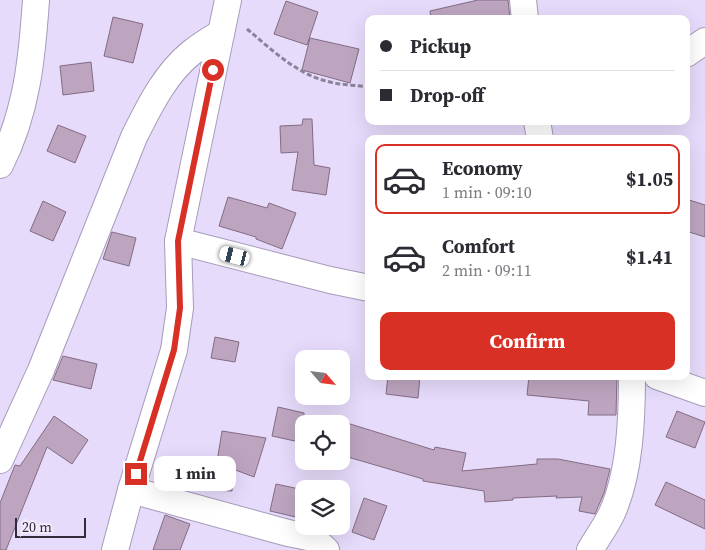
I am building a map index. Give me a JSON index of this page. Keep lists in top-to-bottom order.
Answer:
{
  "scale_bar": "20 m",
  "north": "bottom right",
  "page": {
    "banner": ["Pickup", "Drop-off"],
    "list": [
      {
        "name": "Economy",
        "note": "1 min · 09:10",
        "value": "$1.05"
      },
      {
        "name": "Comfort",
        "note": "2 min · 09:11",
        "value": "$1.41"
      }
    ],
    "buttons": "Confirm",
    "bubble": "1 min",
    "scale": "20 m"
  }
}
